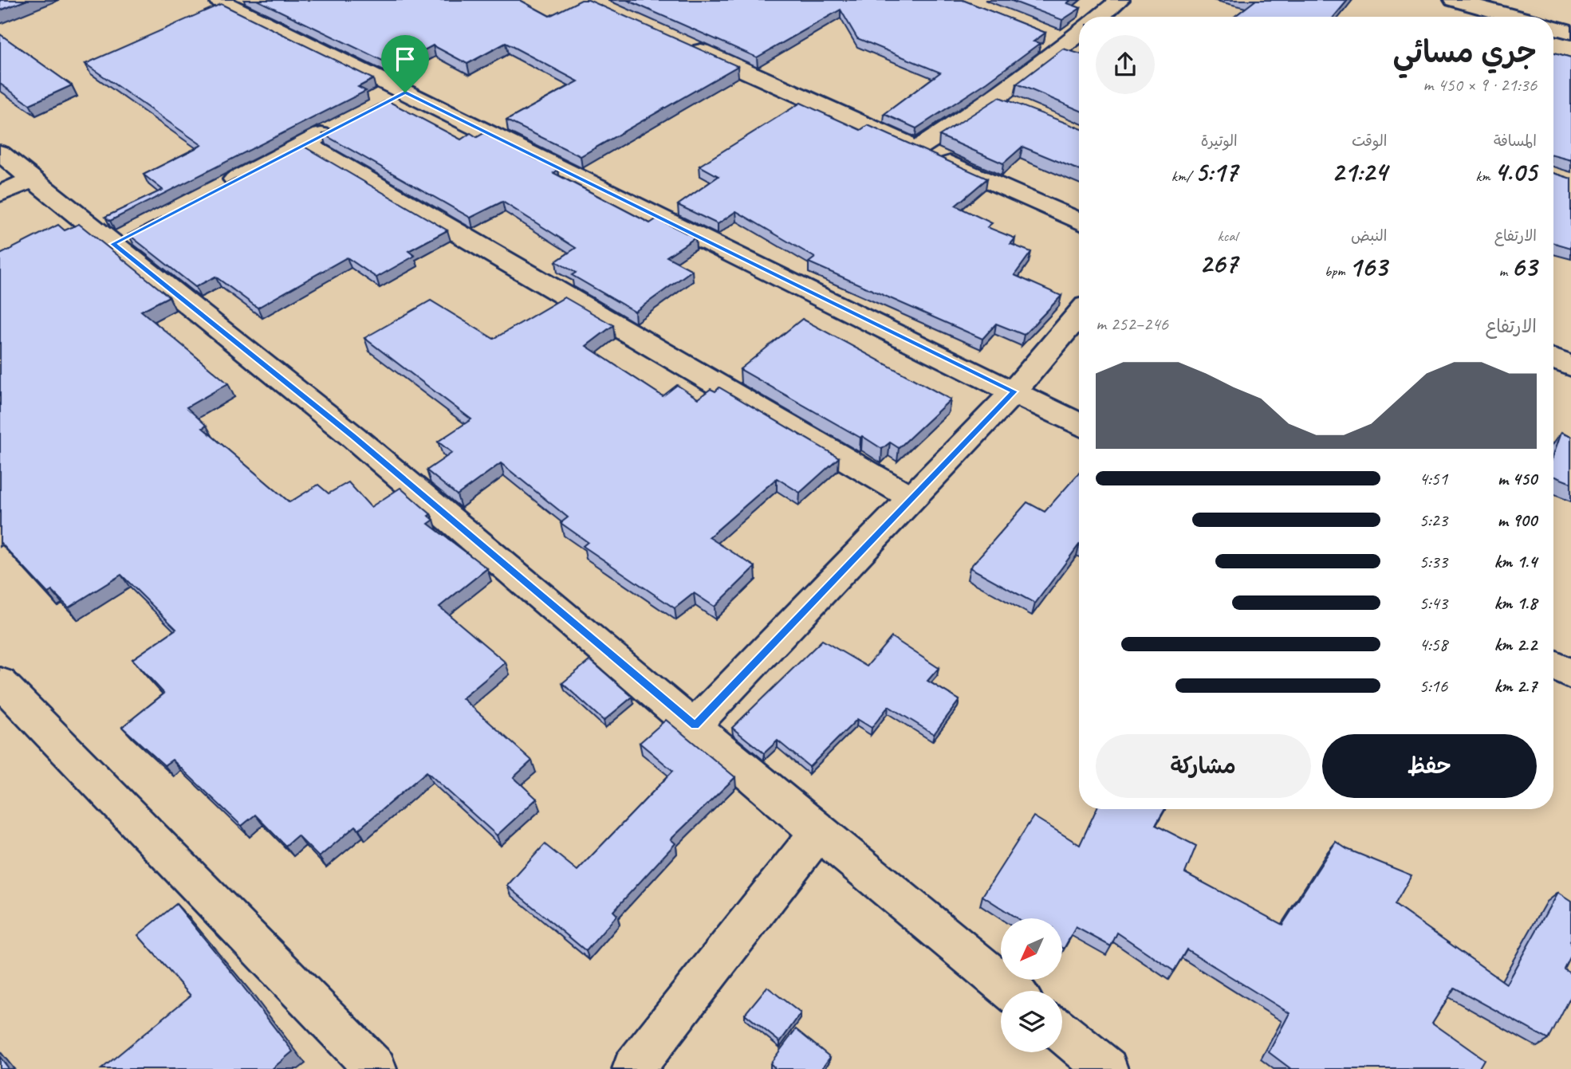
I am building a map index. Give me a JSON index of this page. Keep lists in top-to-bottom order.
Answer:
{
  "north": "bottom left",
  "page": {
    "heading": ["جري مسائي", "21:36 · 9 × 450 m"],
    "stats": [
      ["المسافة", "4.05 km"],
      ["الوقت", "21:24"],
      ["الوتيرة", "5:17 /km"],
      ["الارتفاع", "63 m"],
      ["النبض", "163 bpm"],
      ["kcal", "267"]
    ],
    "chart": ["الارتفاع", "246–252 m"],
    "list": [
      {
        "name": "450 m",
        "note": "4:51"
      },
      {
        "name": "900 m",
        "note": "5:23"
      },
      {
        "name": "1.4 km",
        "note": "5:33"
      },
      {
        "name": "1.8 km",
        "note": "5:43"
      },
      {
        "name": "2.2 km",
        "note": "4:58"
      },
      {
        "name": "2.7 km",
        "note": "5:16"
      }
    ],
    "buttons": ["حفظ", "مشاركة"]
  }
}
